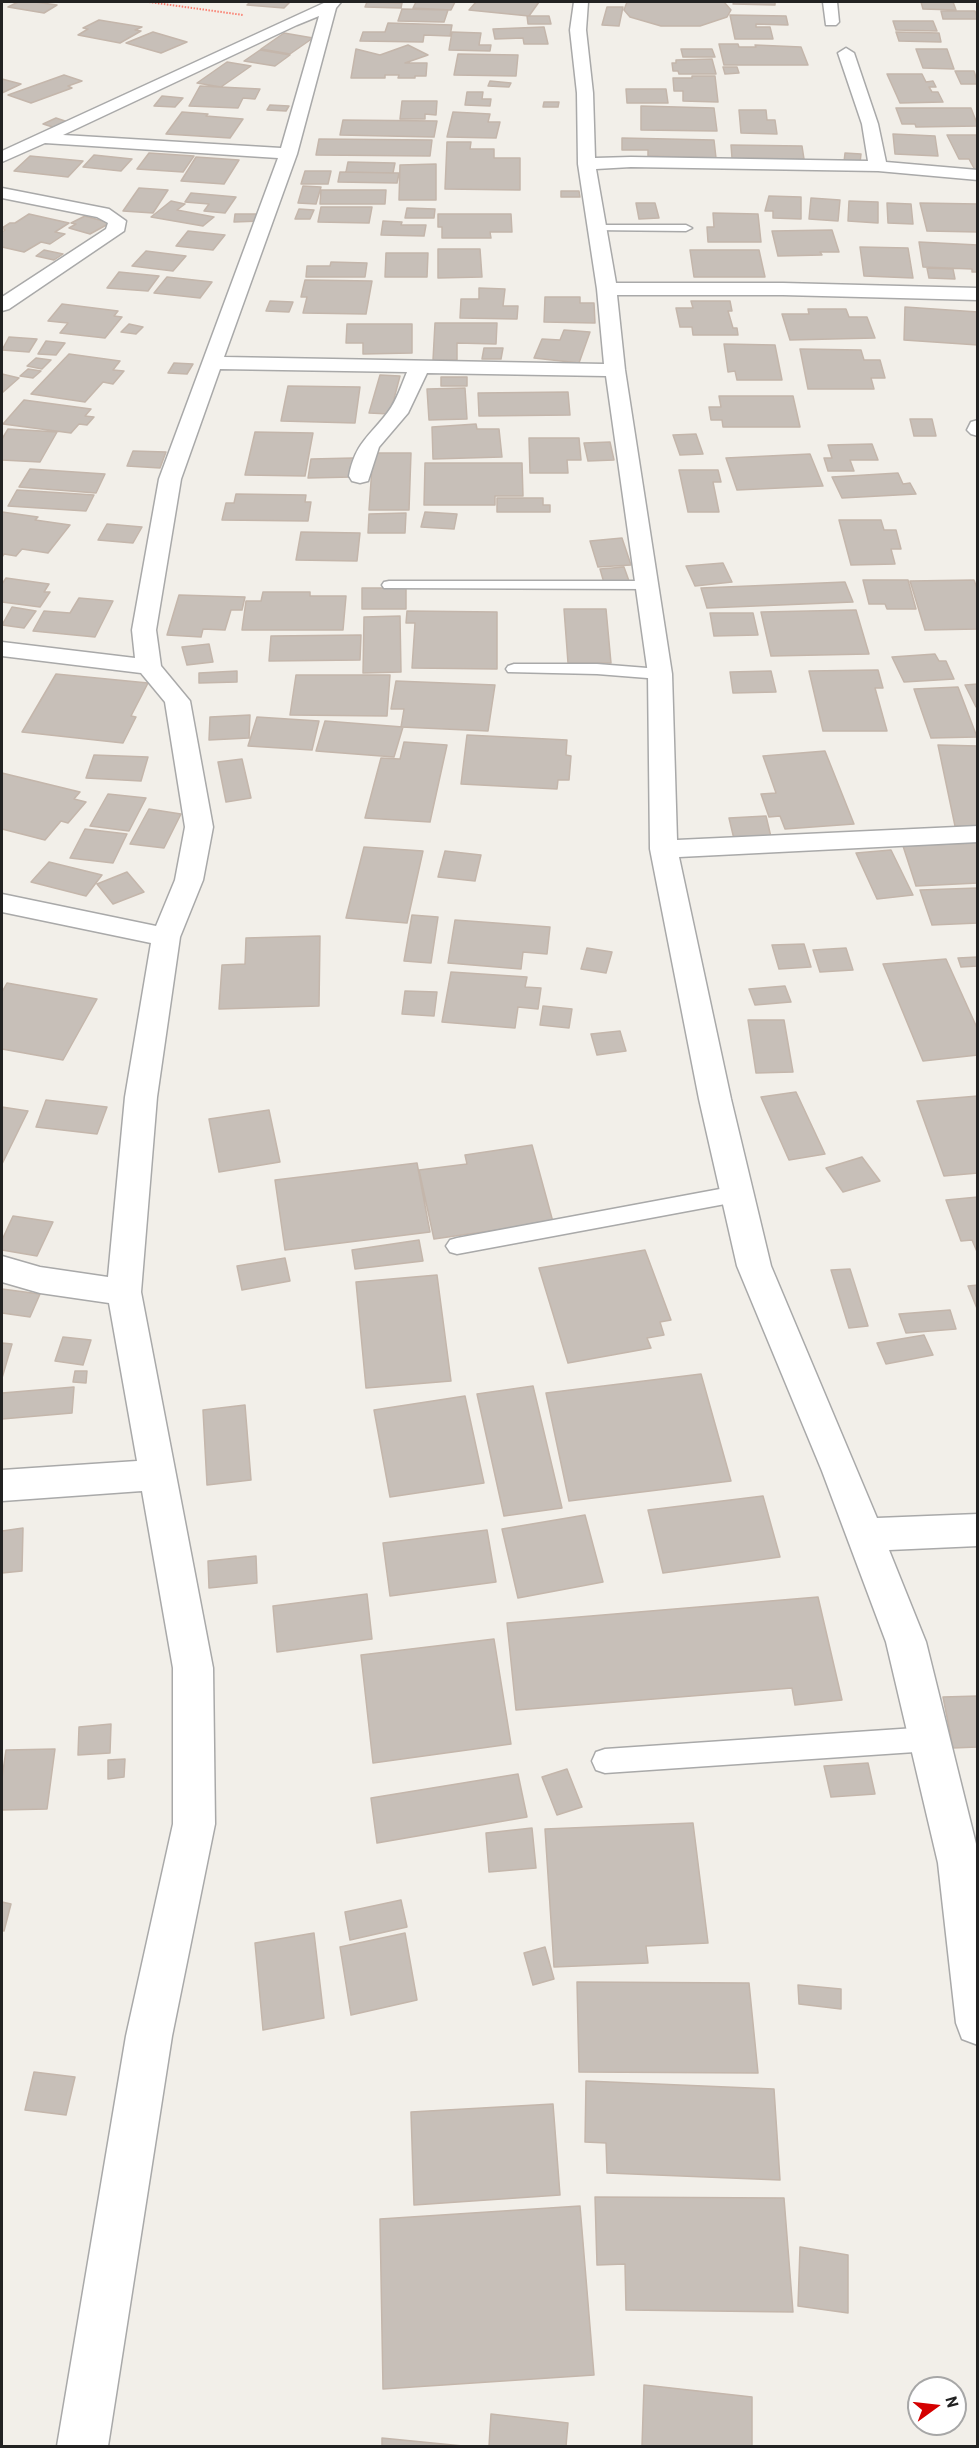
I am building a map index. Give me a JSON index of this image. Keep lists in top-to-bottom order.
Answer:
{
  "north": "right"
}
